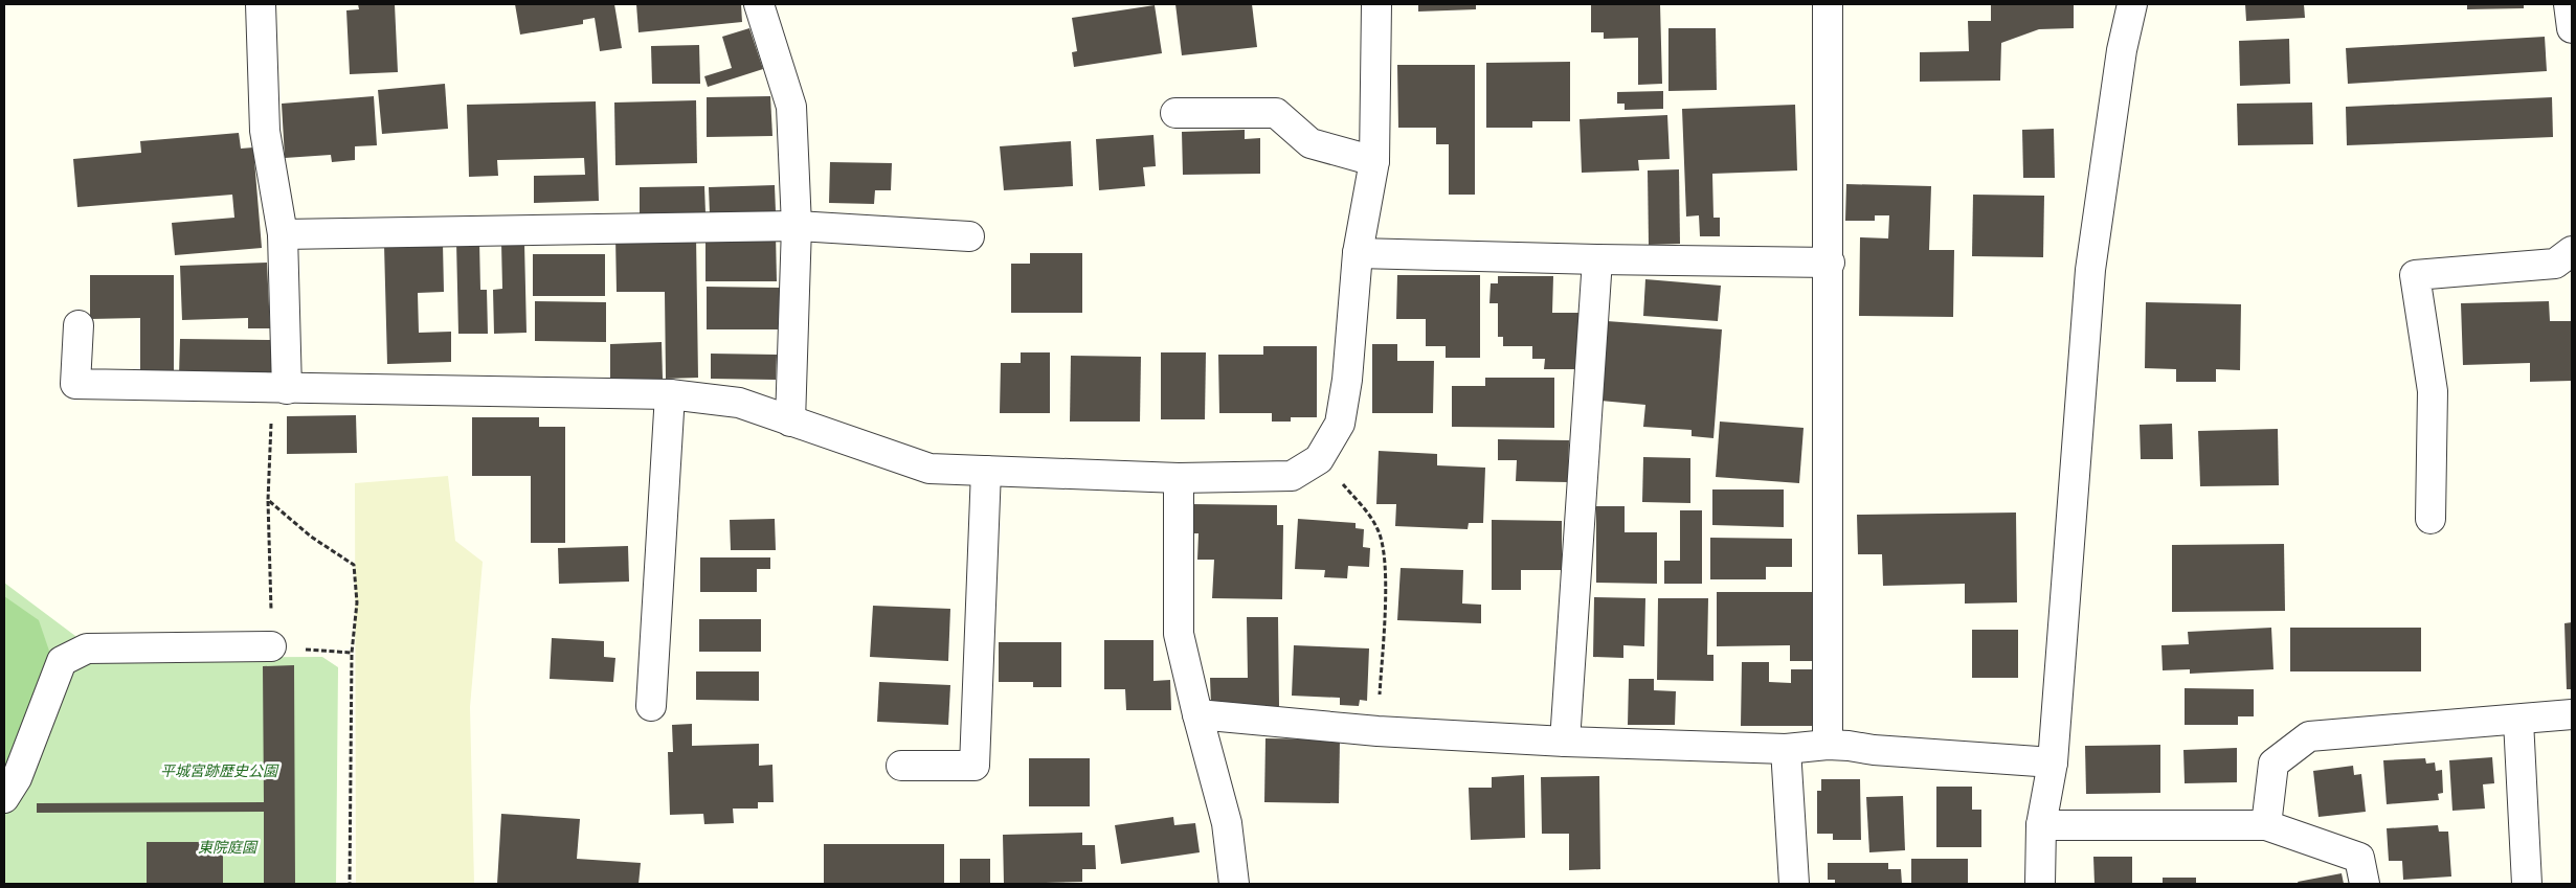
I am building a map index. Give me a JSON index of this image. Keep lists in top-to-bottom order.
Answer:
{
  "parks": ["平城宮跡歴史公園", "東院庭園"]
}
